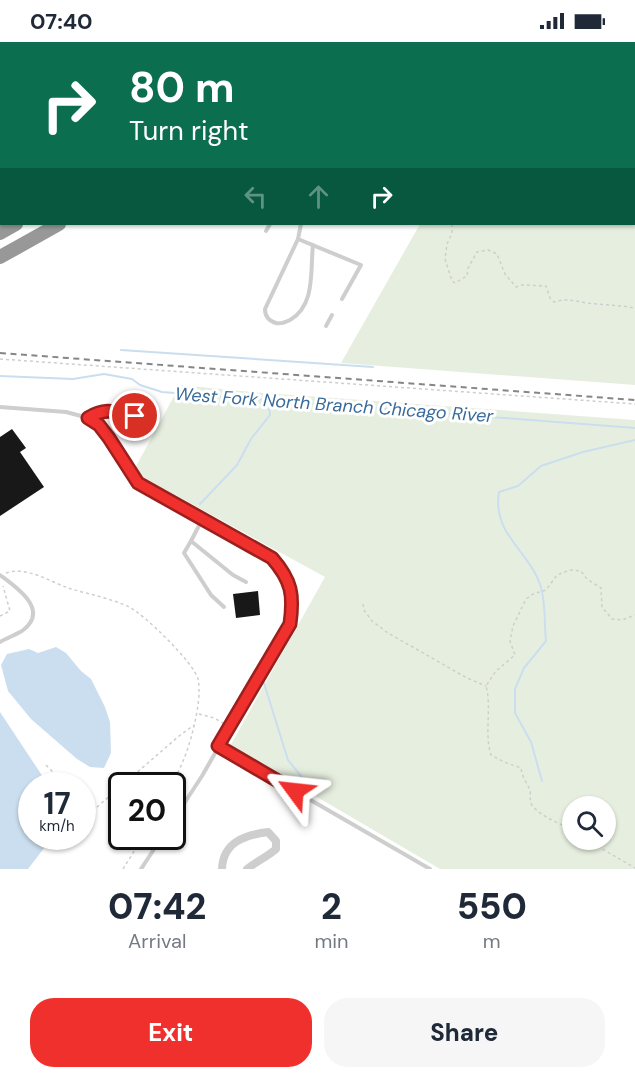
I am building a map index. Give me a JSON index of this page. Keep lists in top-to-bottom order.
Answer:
{
  "water": ["West Fork North Branch Chicago River"],
  "page": {
    "status": "07:40",
    "turn": ["80 m", "Turn right"],
    "speed": "17 km/h",
    "limit": "20",
    "eta": [
      "07:42",
      "Arrival",
      "2",
      "min",
      "550",
      "m"
    ],
    "buttons": ["Exit", "Share"]
  }
}
